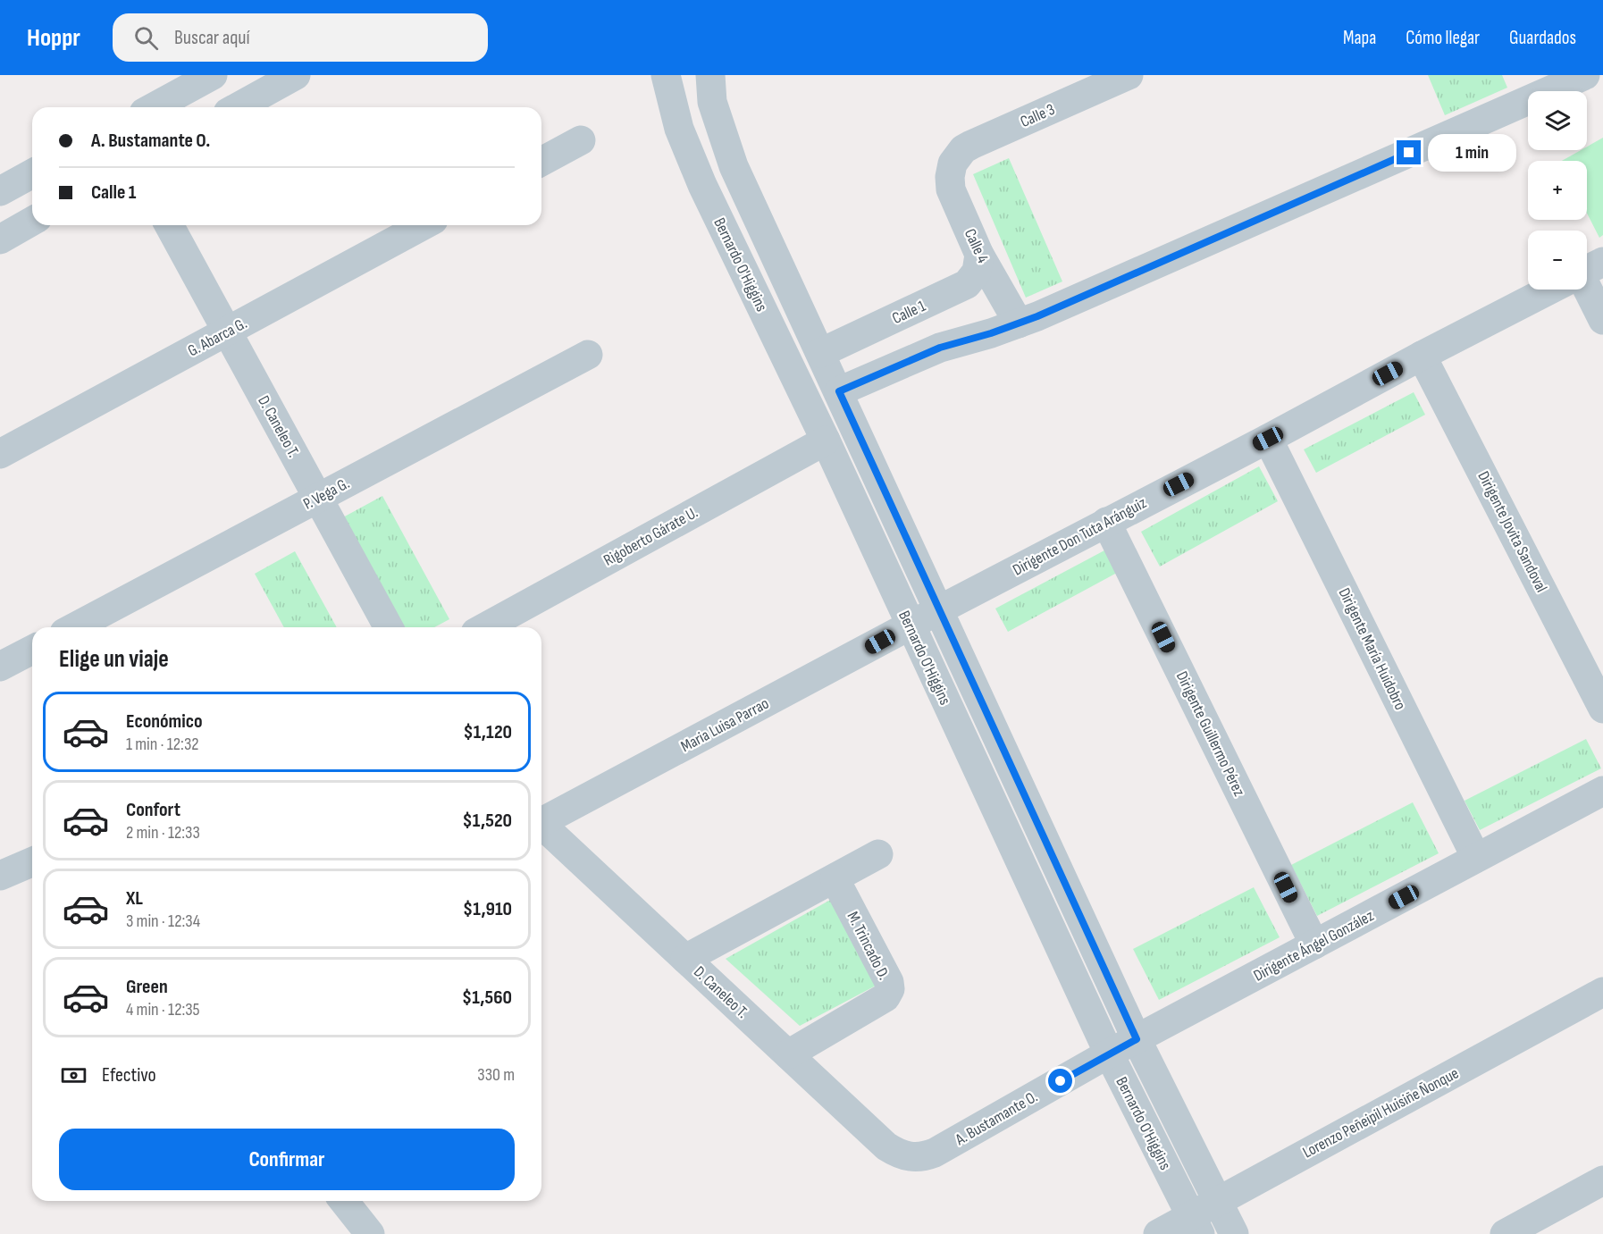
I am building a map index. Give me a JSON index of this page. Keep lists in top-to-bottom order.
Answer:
{
  "streets": {
    "street": [
      "Calle 3",
      "Calle 4",
      "Bernardo O'Higgins",
      "Calle 1",
      "G. Abarca G.",
      "D. Caneleo T.",
      "P. Vega G.",
      "Dirigente Jovita Sandoval",
      "Rigoberto Gárate U.",
      "Dirigente Don Tuta Aránguiz",
      "Dirigente María Huidobro",
      "Maria Luisa Parrao",
      "Dirigente Guillermo Pérez",
      "M. Trincado D.",
      "Dirigente Ángel González",
      "Lorenzo Peñeipil Huisiñe Ñonque",
      "A. Bustamante O."
    ]
  },
  "crossings": [
    ["Calle 3", "Calle 4"],
    ["Calle 4", "Calle 1"],
    ["Bernardo O'Higgins", "Calle 1"],
    ["Bernardo O'Higgins", "Rigoberto Gárate U."],
    ["Bernardo O'Higgins", "Dirigente Don Tuta Aránguiz"],
    ["Bernardo O'Higgins", "Maria Luisa Parrao"],
    ["Bernardo O'Higgins", "Dirigente Ángel González"],
    ["Bernardo O'Higgins", "Lorenzo Peñeipil Huisiñe Ñonque"],
    ["Bernardo O'Higgins", "A. Bustamante O."],
    ["G. Abarca G.", "D. Caneleo T."],
    ["D. Caneleo T.", "P. Vega G."],
    ["D. Caneleo T.", "M. Trincado D."],
    ["D. Caneleo T.", "A. Bustamante O."],
    ["Dirigente Jovita Sandoval", "Dirigente Don Tuta Aránguiz"],
    ["Dirigente Don Tuta Aránguiz", "Dirigente María Huidobro"],
    ["Dirigente Don Tuta Aránguiz", "Maria Luisa Parrao"],
    ["Dirigente Don Tuta Aránguiz", "Dirigente Guillermo Pérez"],
    ["Dirigente María Huidobro", "Dirigente Ángel González"],
    ["Dirigente Guillermo Pérez", "Dirigente Ángel González"],
    ["Dirigente Ángel González", "A. Bustamante O."]
  ],
  "page": {
    "header": "Hoppr",
    "search": "Buscar aquí",
    "nav": ["Mapa", "Cómo llegar", "Guardados"],
    "map_buttons": ["+", "−"],
    "banner": ["A. Bustamante O.", "Calle 1"],
    "bubble": "1 min",
    "heading": "Elige un viaje",
    "list": [
      {
        "name": "Económico",
        "note": "1 min · 12:32",
        "value": "$1,120"
      },
      {
        "name": "Confort",
        "note": "2 min · 12:33",
        "value": "$1,520"
      },
      {
        "name": "XL",
        "note": "3 min · 12:34",
        "value": "$1,910"
      },
      {
        "name": "Green",
        "note": "4 min · 12:35",
        "value": "$1,560"
      }
    ],
    "pay": ["Efectivo", "330 m"],
    "buttons": "Confirmar"
  }
}
